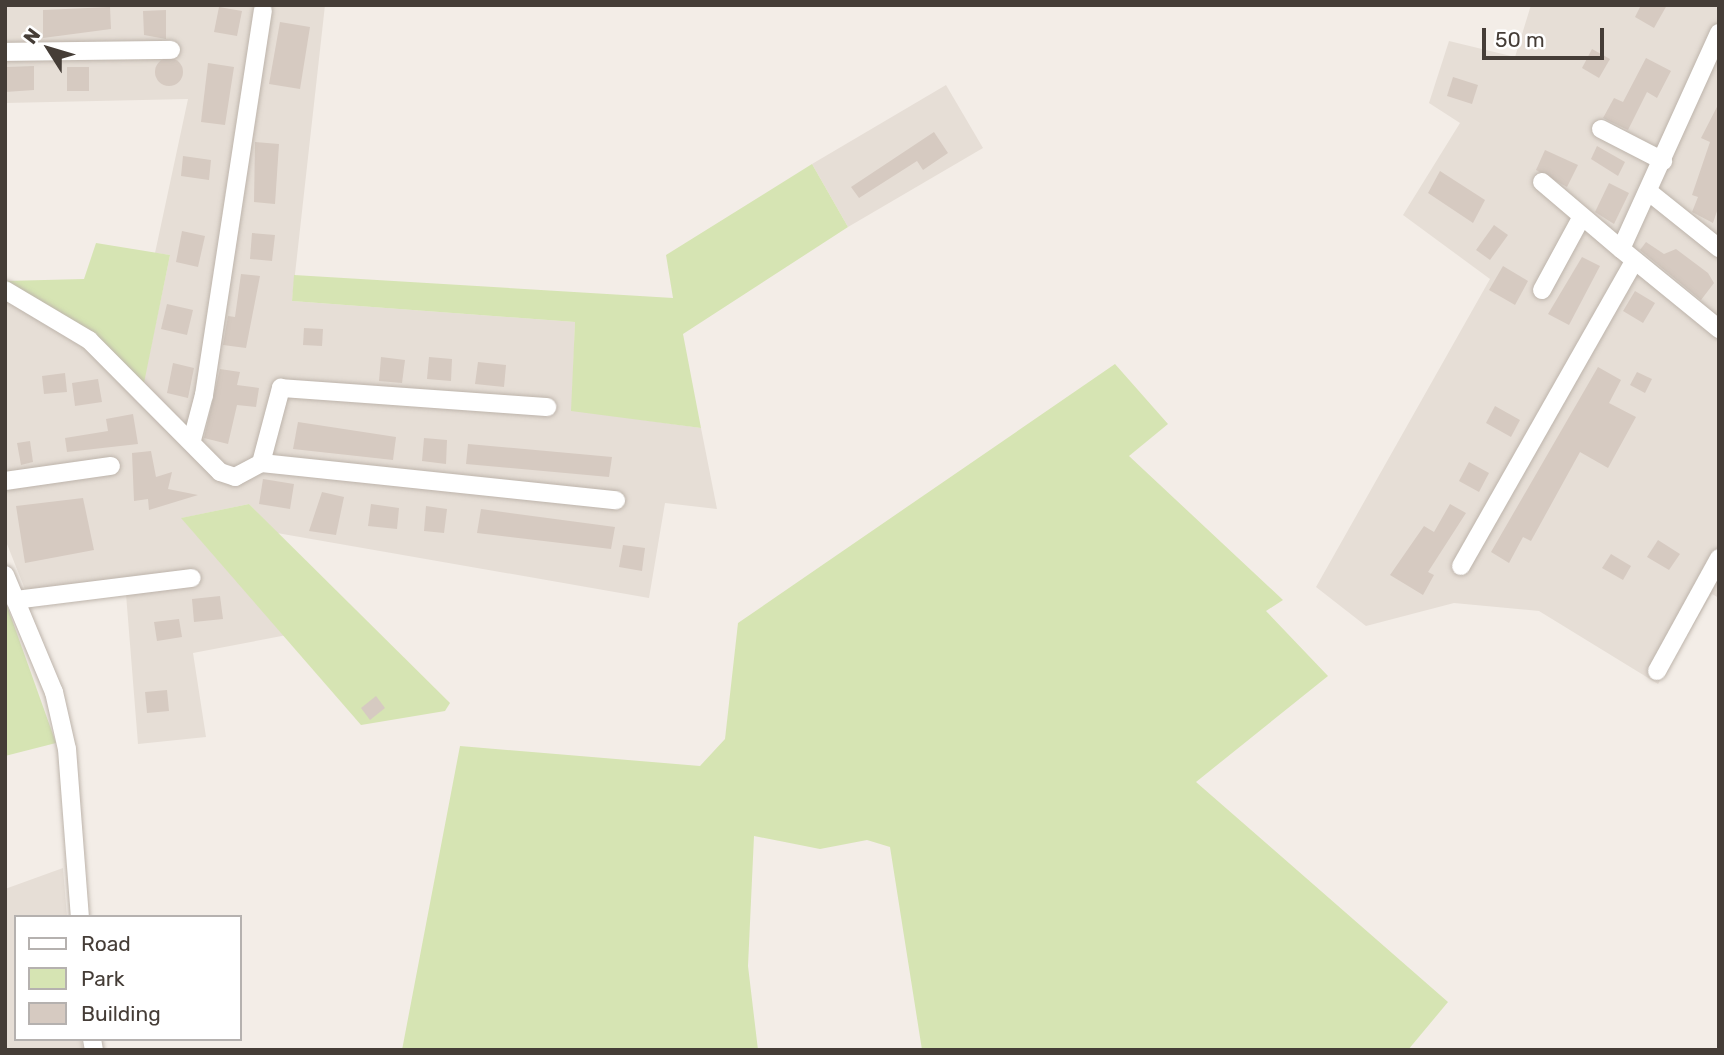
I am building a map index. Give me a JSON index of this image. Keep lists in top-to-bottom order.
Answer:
{
  "legend": ["Road", "Park", "Building"],
  "scale_bar": "50 m",
  "north": "top left"
}
